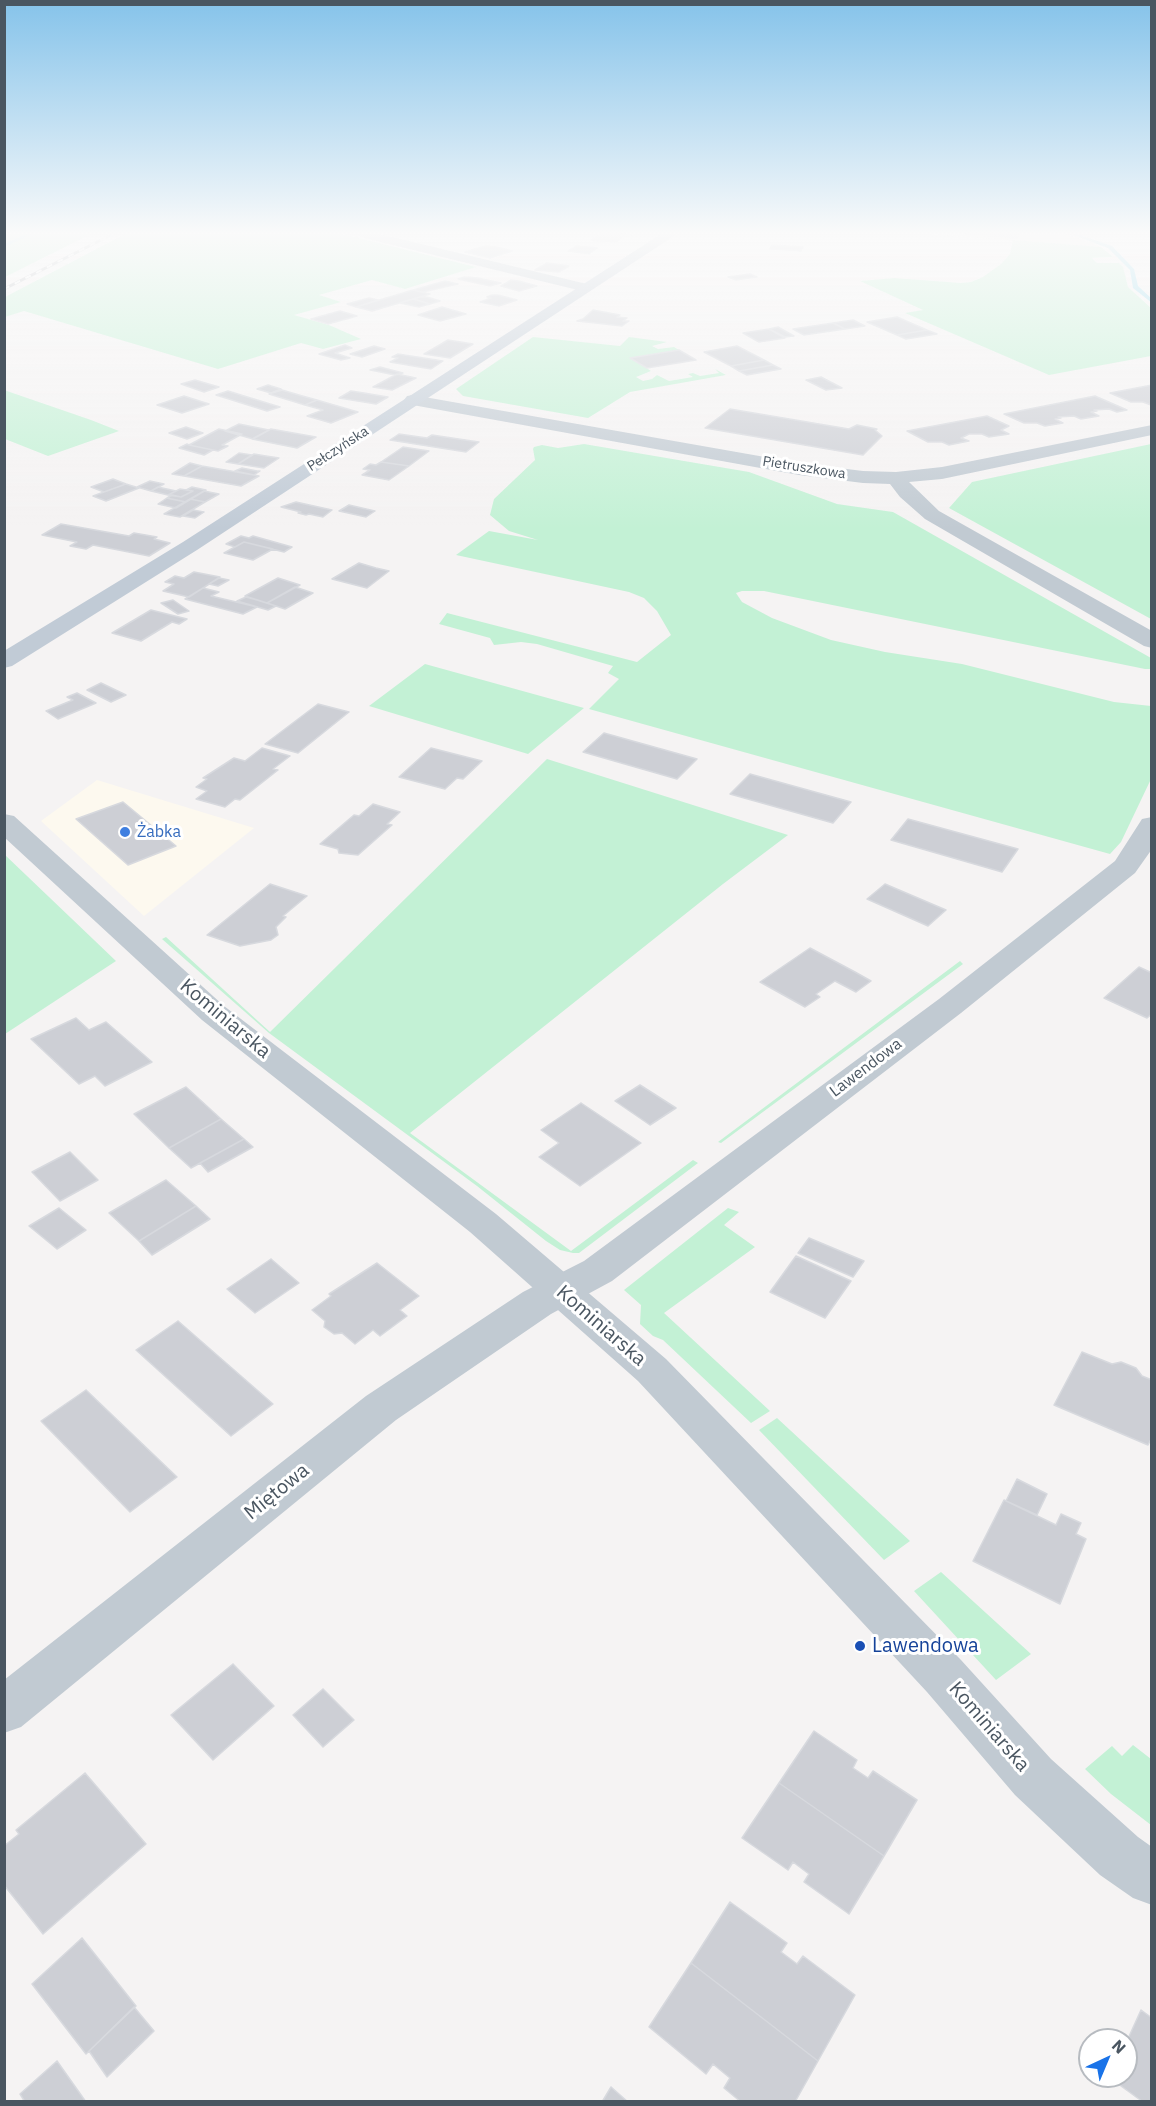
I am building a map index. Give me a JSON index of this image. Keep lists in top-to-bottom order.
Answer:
{
  "streets": {
    "main road": ["Pełczyńska"],
    "street": [
      "Pietruszkowa",
      "Kominiarska",
      "Lawendowa",
      "Miętowa"
    ]
  },
  "crossings": [
    ["Pełczyńska", "Pietruszkowa"],
    ["Kominiarska", "Lawendowa"],
    ["Kominiarska", "Miętowa"],
    ["Lawendowa", "Miętowa"]
  ],
  "places": ["Żabka", "Lawendowa"],
  "north": "top right"
}
